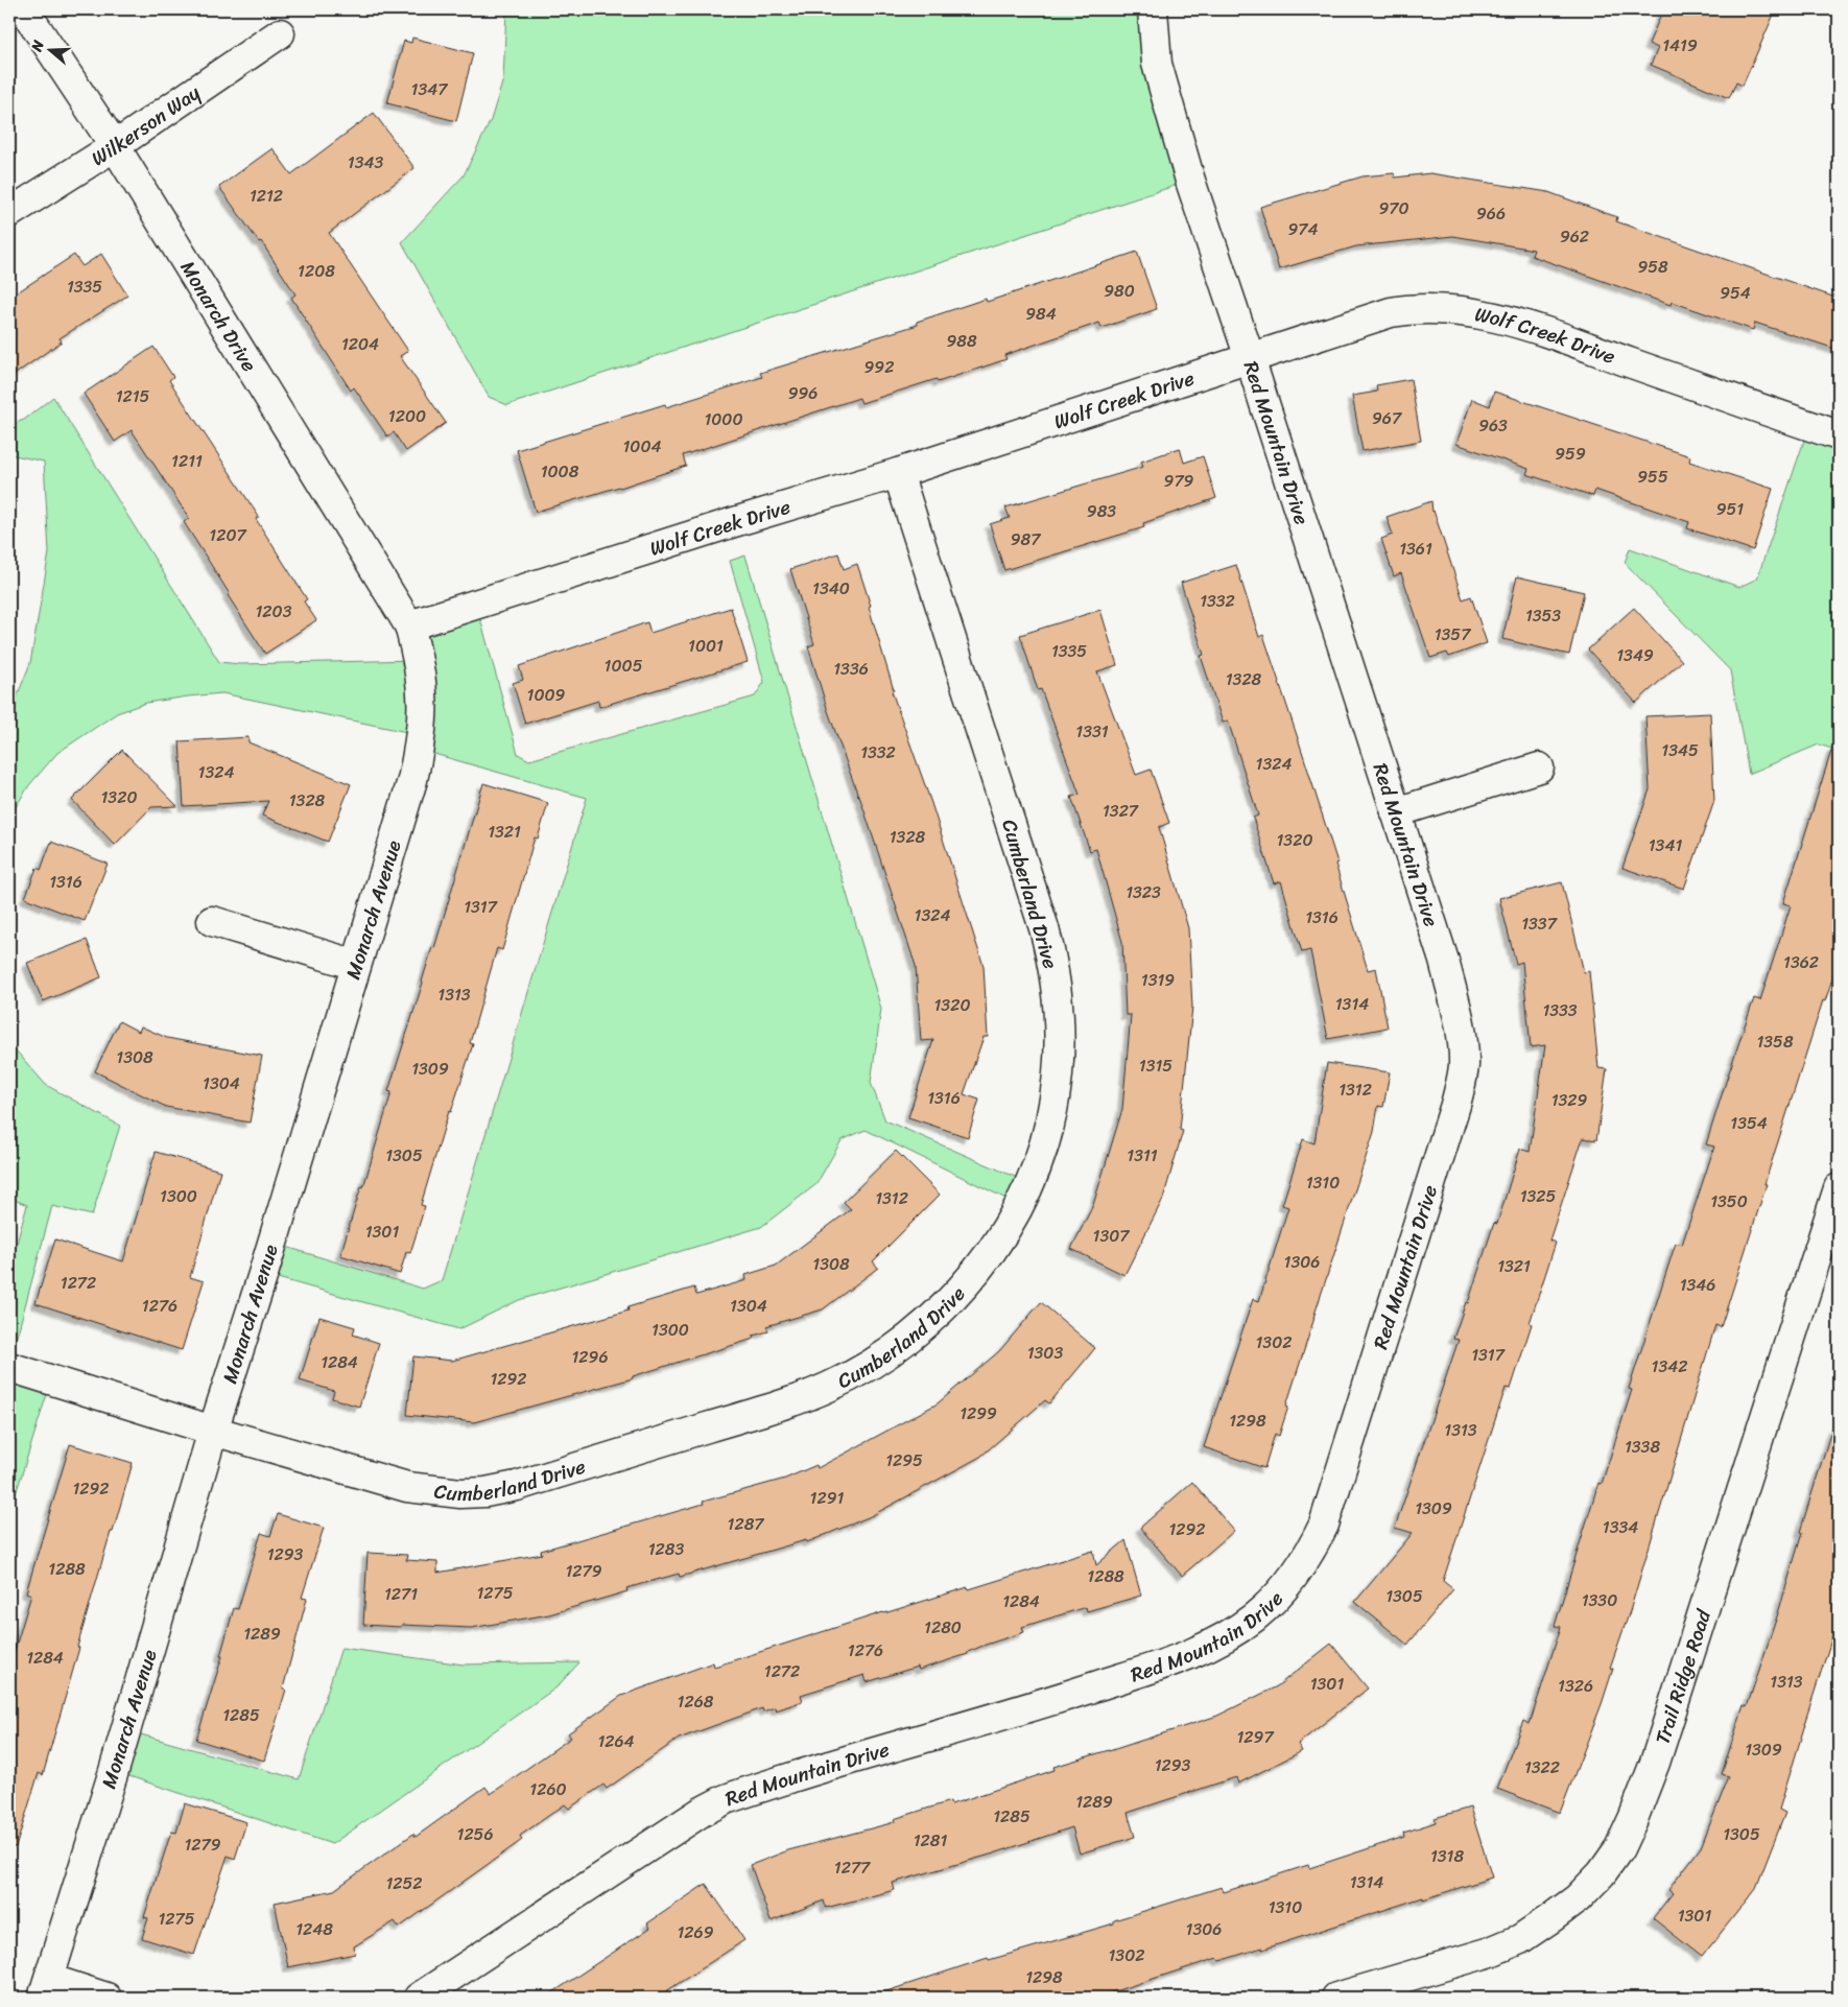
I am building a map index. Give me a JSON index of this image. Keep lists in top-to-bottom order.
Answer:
{
  "streets": {
    "street": [
      "Wilkerson Way",
      "Monarch Drive",
      "Wolf Creek Drive",
      "Red Mountain Drive",
      "Cumberland Drive",
      "Monarch Avenue",
      "Trail Ridge Road"
    ]
  },
  "crossings": [
    ["Wilkerson Way", "Monarch Drive"],
    ["Monarch Drive", "Wolf Creek Drive"],
    ["Monarch Drive", "Monarch Avenue"],
    ["Wolf Creek Drive", "Red Mountain Drive"],
    ["Wolf Creek Drive", "Cumberland Drive"],
    ["Wolf Creek Drive", "Monarch Avenue"],
    ["Cumberland Drive", "Monarch Avenue"]
  ],
  "house_numbers": [
    "1419",
    "1347",
    "1343",
    "1212",
    "970",
    "966",
    "974",
    "962",
    "958",
    "1208",
    "1335",
    "980",
    "954",
    "984",
    "988",
    "1204",
    "992",
    "996",
    "1215",
    "1200",
    "967",
    "1000",
    "963",
    "1004",
    "959",
    "1211",
    "1008",
    "955",
    "979",
    "951",
    "983",
    "1207",
    "987",
    "1361",
    "1340",
    "1332",
    "1203",
    "1353",
    "1357",
    "1001",
    "1335",
    "1349",
    "1005",
    "1336",
    "1328",
    "1009",
    "1331",
    "1345",
    "1332",
    "1324",
    "1324",
    "1320",
    "1328",
    "1327",
    "1321",
    "1328",
    "1320",
    "1341",
    "1316",
    "1323",
    "1317",
    "1324",
    "1316",
    "1337",
    "1362",
    "1319",
    "1313",
    "1314",
    "1320",
    "1333",
    "1358",
    "1308",
    "1315",
    "1309",
    "1304",
    "1312",
    "1316",
    "1329",
    "1354",
    "1305",
    "1311",
    "1310",
    "1300",
    "1325",
    "1312",
    "1350",
    "1301",
    "1307",
    "1306",
    "1308",
    "1321",
    "1272",
    "1346",
    "1276",
    "1304",
    "1300",
    "1302",
    "1303",
    "1317",
    "1296",
    "1284",
    "1342",
    "1292",
    "1299",
    "1298",
    "1313",
    "1338",
    "1295",
    "1292",
    "1291",
    "1309",
    "1287",
    "1334",
    "1292",
    "1283",
    "1293",
    "1288",
    "1279",
    "1288",
    "1275",
    "1271",
    "1305",
    "1330",
    "1284",
    "1280",
    "1289",
    "1276",
    "1284",
    "1272",
    "1313",
    "1301",
    "1326",
    "1268",
    "1285",
    "1297",
    "1264",
    "1309",
    "1293",
    "1322",
    "1260",
    "1289",
    "1285",
    "1256",
    "1305",
    "1281",
    "1279",
    "1318",
    "1277",
    "1314",
    "1252",
    "1310",
    "1301",
    "1275",
    "1248",
    "1306",
    "1269",
    "1302",
    "1298"
  ],
  "north": "left"
}
